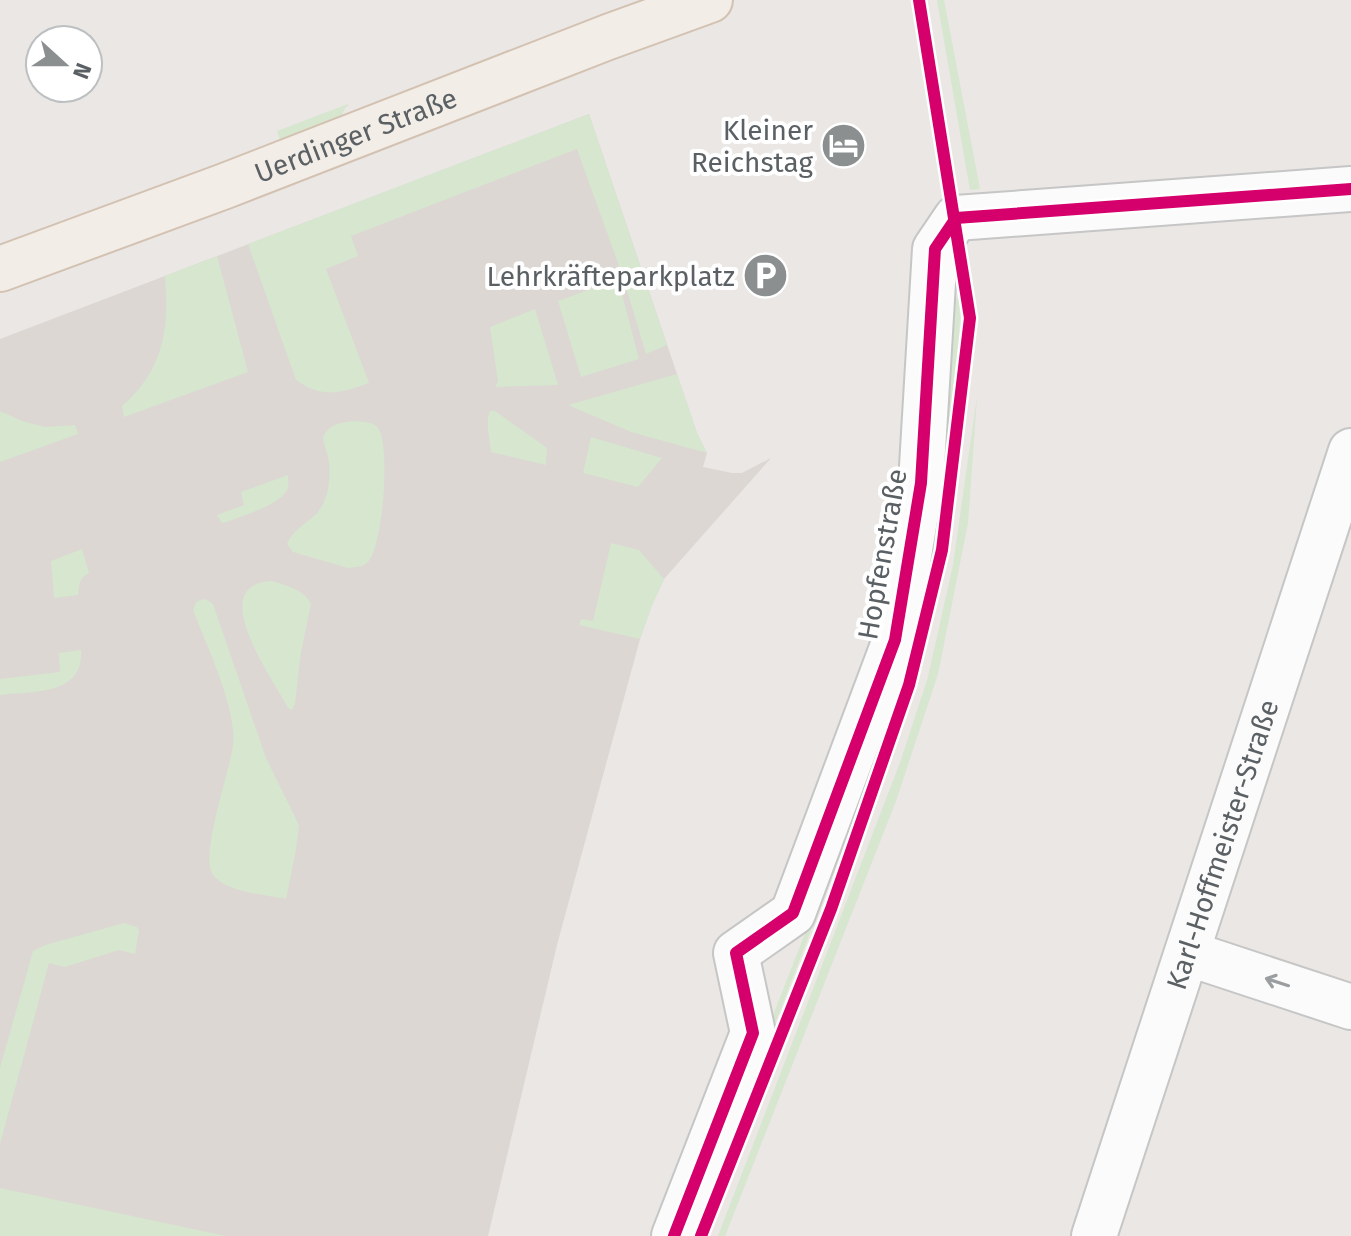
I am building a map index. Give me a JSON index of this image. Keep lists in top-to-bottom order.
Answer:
{
  "streets": {
    "main road": ["Uerdinger Straße"],
    "street": ["Hopfenstraße", "Karl-Hoffmeister-Straße"]
  },
  "places": {
    "hotel": ["Kleiner Reichstag"],
    "parking": ["Lehrkräfteparkplatz"]
  },
  "north": "right"
}
